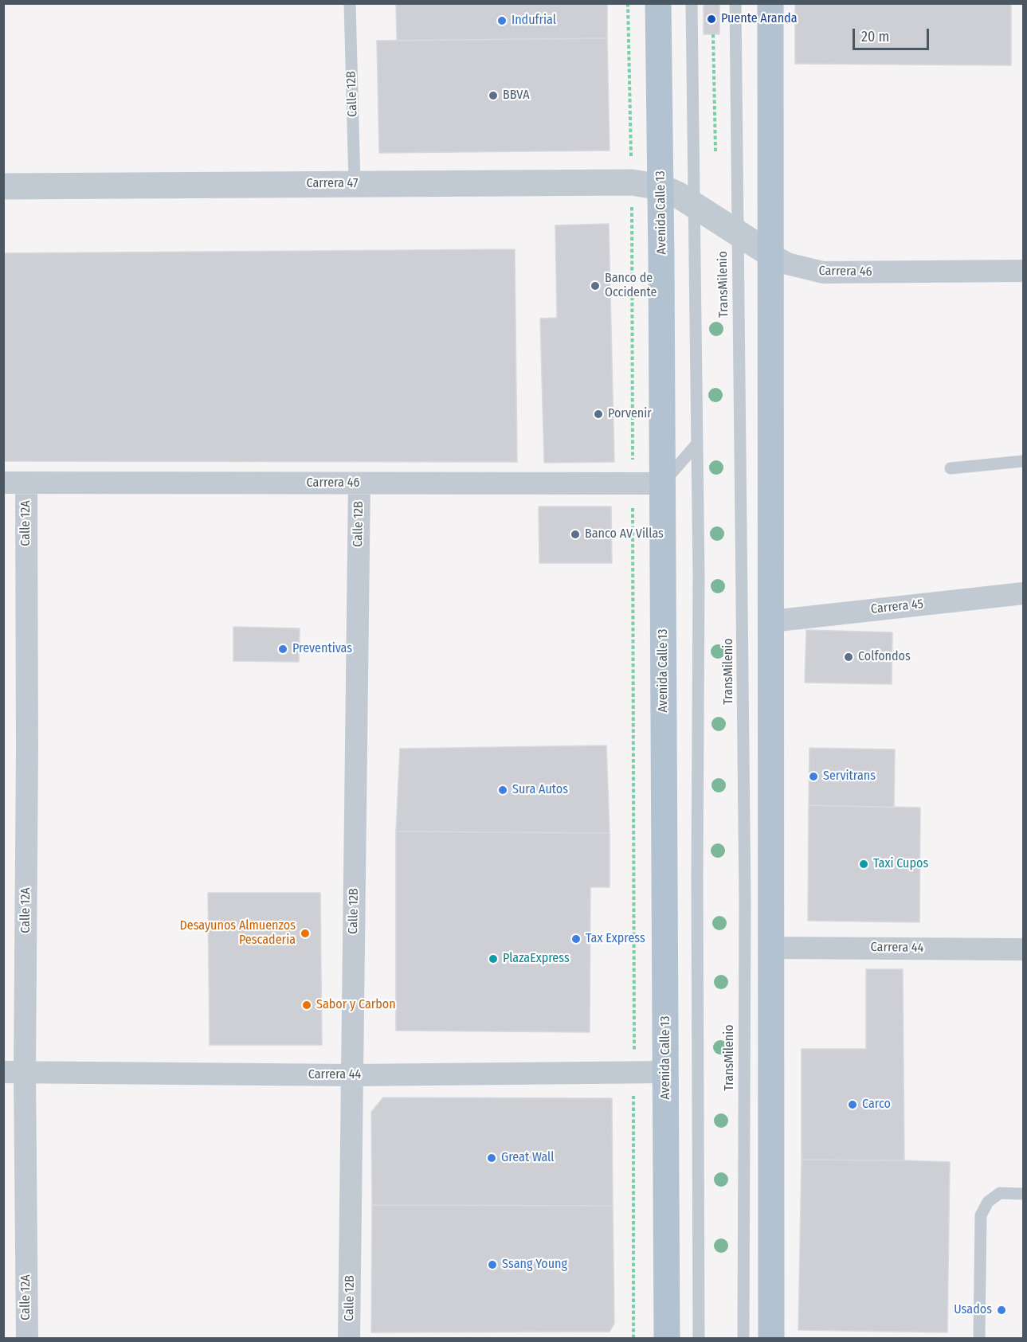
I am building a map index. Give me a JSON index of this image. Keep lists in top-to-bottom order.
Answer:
{
  "streets": {
    "main road": ["Avenida Calle 13"],
    "street": [
      "Calle 12B",
      "Carrera 47",
      "Carrera 46",
      "Calle 12A",
      "Carrera 45",
      "Carrera 44"
    ],
    "lane": ["TransMilenio"]
  },
  "crossings": [
    ["Calle 12B", "Carrera 47"],
    ["Calle 12B", "Carrera 46"],
    ["Calle 12B", "Carrera 44"],
    ["Carrera 47", "Avenida Calle 13"],
    ["Carrera 47", "Carrera 46"],
    ["Avenida Calle 13", "Carrera 46"],
    ["Avenida Calle 13", "Carrera 44"],
    ["Carrera 46", "TransMilenio"],
    ["Carrera 46", "Calle 12A"],
    ["Calle 12A", "Carrera 44"]
  ],
  "places": [
    "Puente Aranda",
    "Indufrial",
    "BBVA",
    "Banco de Occidente",
    "Porvenir",
    "Banco AV Villas",
    "Preventivas",
    "Colfondos",
    "Servitrans",
    "Sura Autos",
    "Taxi Cupos",
    "Desayunos Almuenzos Pescaderia",
    "Tax Express",
    "PlazaExpress",
    "Sabor y Carbon",
    "Carco",
    "Great Wall",
    "Ssang Young",
    "Usados"
  ],
  "scale_bar": "20 m"
}
